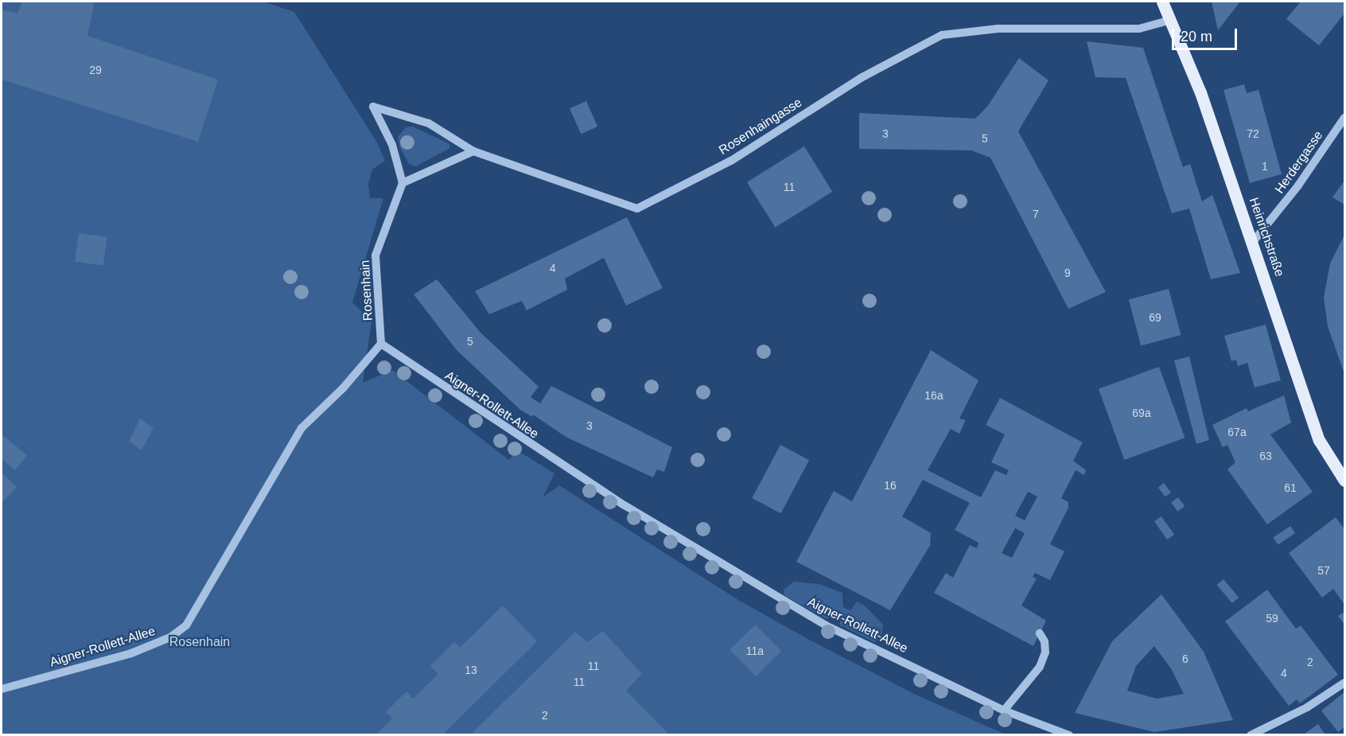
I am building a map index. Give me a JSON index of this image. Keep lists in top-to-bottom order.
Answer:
{
  "streets": {
    "main road": ["Heinrichstraße"],
    "street": [
      "Rosenhaingasse",
      "Herdergasse",
      "Rosenhain",
      "Aigner-Rollett-Allee"
    ]
  },
  "crossings": [
    ["Rosenhaingasse", "Heinrichstraße"],
    ["Rosenhaingasse", "Rosenhain"],
    ["Herdergasse", "Heinrichstraße"],
    ["Rosenhain", "Aigner-Rollett-Allee"]
  ],
  "parks": ["Rosenhain"],
  "house_numbers": [
    "29",
    "3",
    "72",
    "5",
    "1",
    "11",
    "7",
    "4",
    "9",
    "69",
    "5",
    "16a",
    "69a",
    "3",
    "67a",
    "63",
    "16",
    "61",
    "57",
    "59",
    "11a",
    "6",
    "2",
    "11",
    "13",
    "4",
    "11",
    "2"
  ],
  "scale_bar": "20 m"
}
